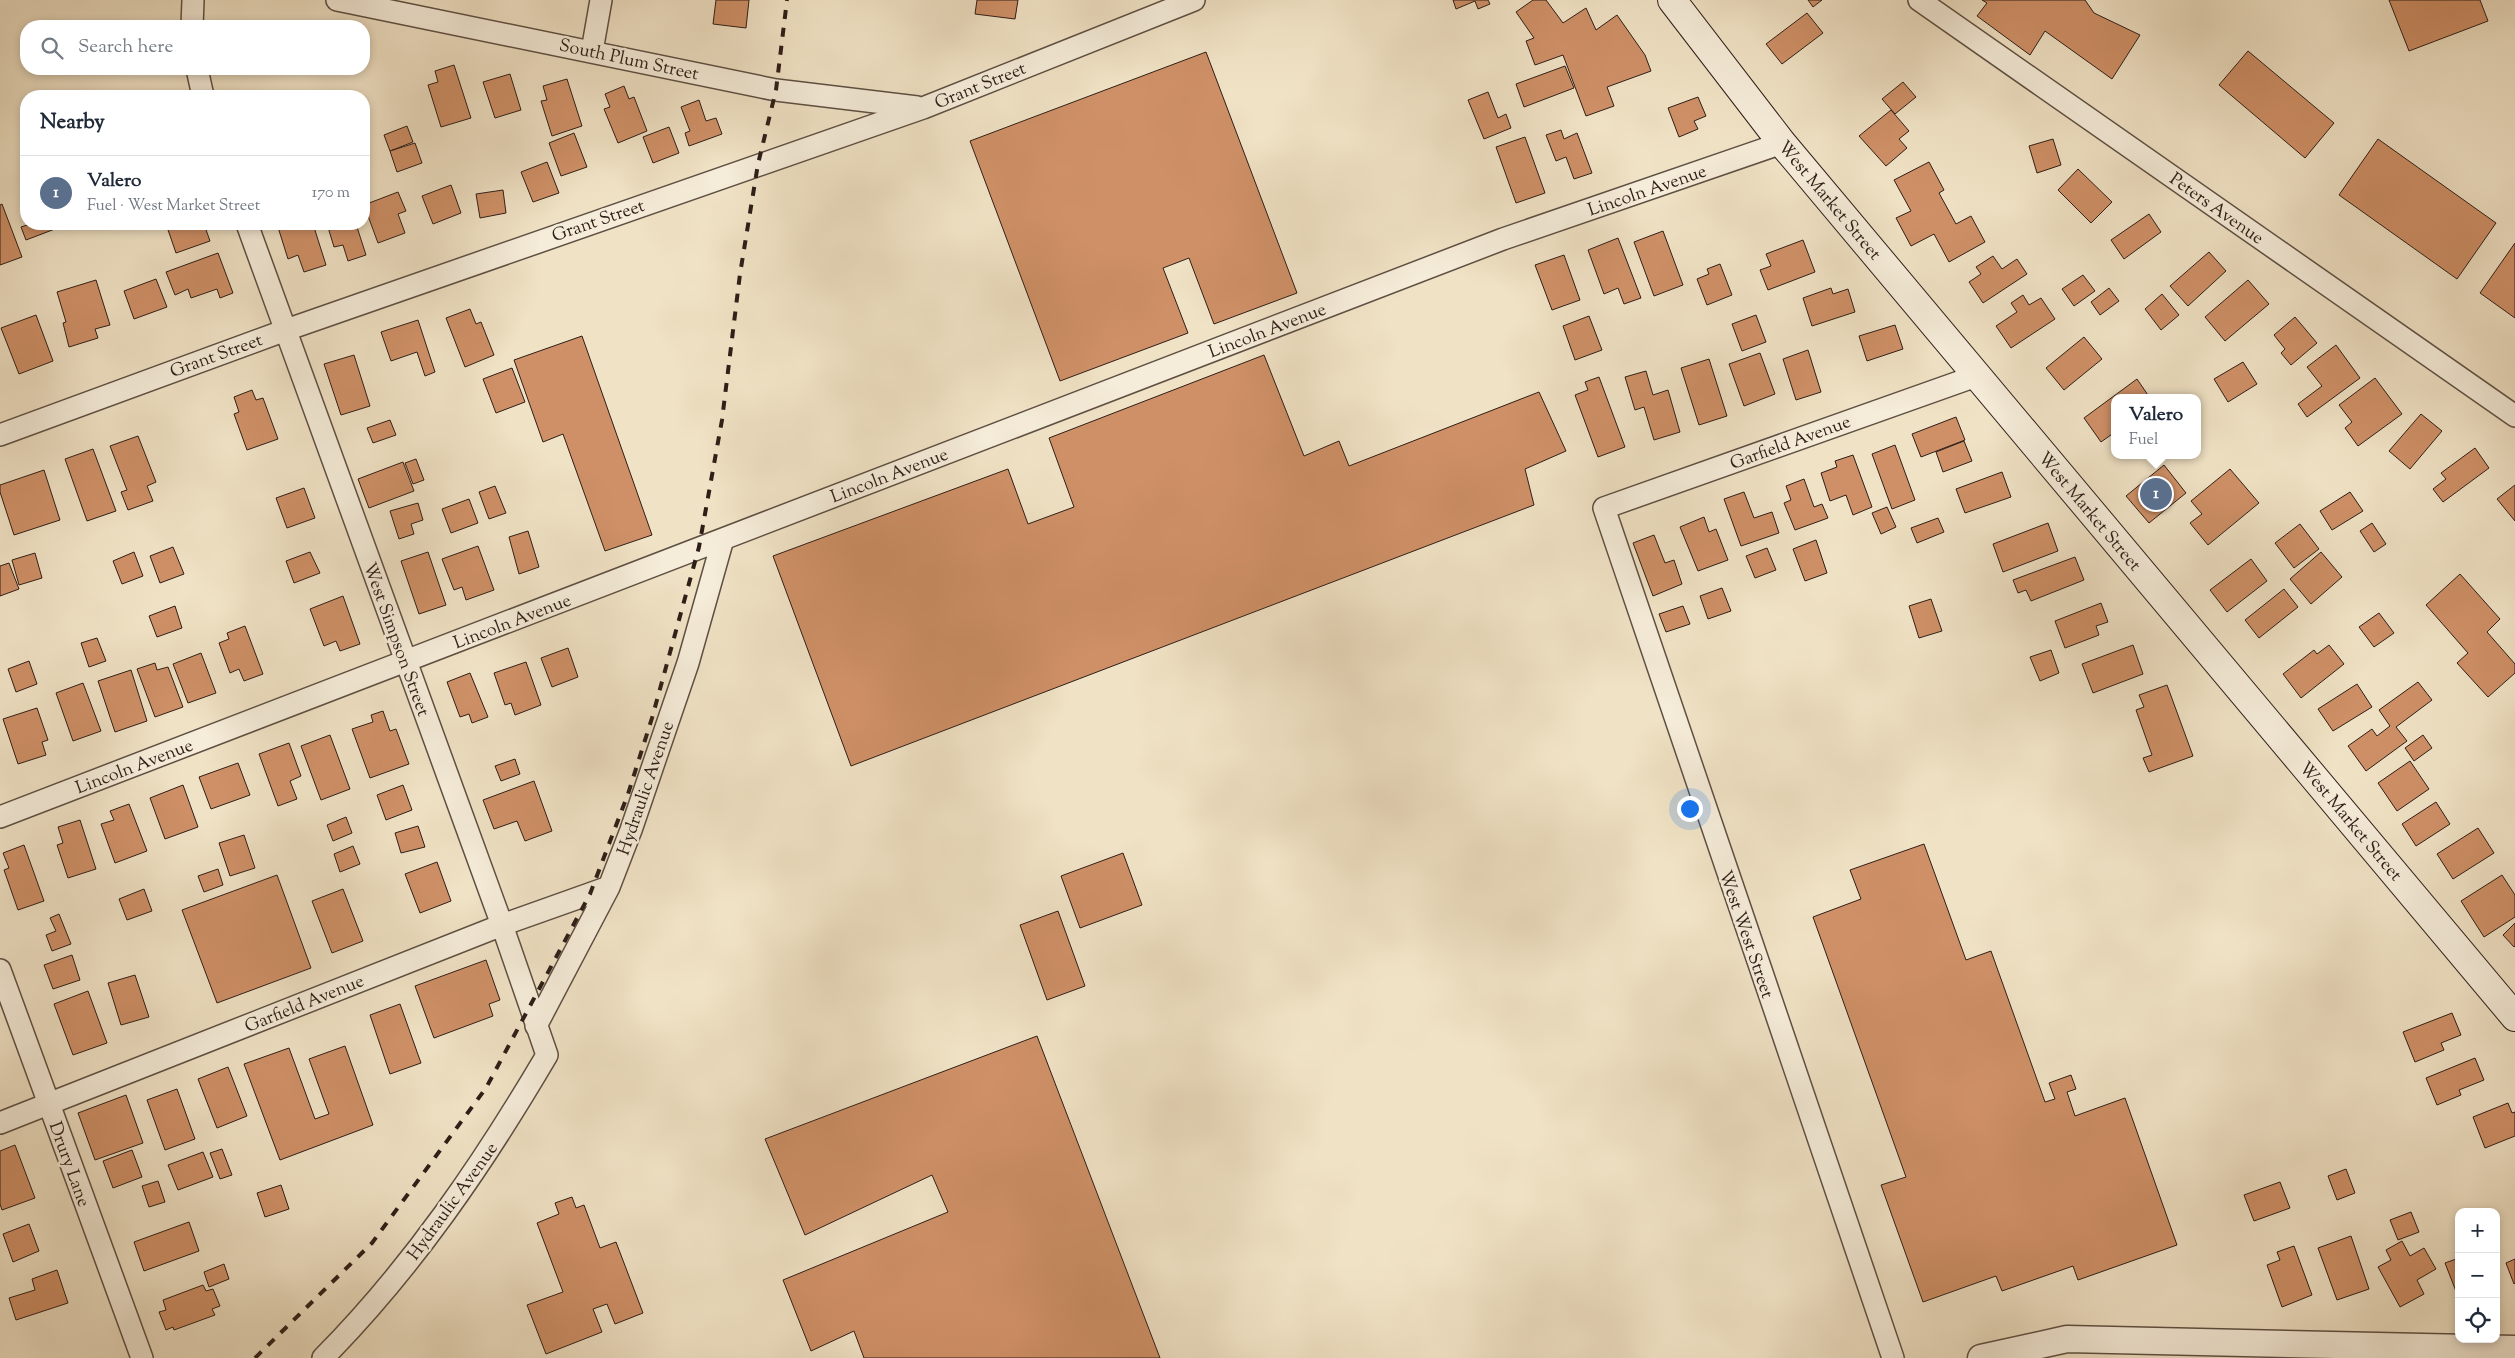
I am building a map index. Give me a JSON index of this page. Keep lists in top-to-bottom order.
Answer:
{
  "streets": {
    "main road": ["West Market Street"],
    "street": [
      "South Plum Street",
      "Grant Street",
      "Lincoln Avenue",
      "Peters Avenue",
      "Garfield Avenue",
      "West Simpson Street",
      "Hydraulic Avenue",
      "West West Street",
      "Drury Lane"
    ]
  },
  "crossings": [
    ["South Plum Street", "Grant Street"],
    ["Grant Street", "West Simpson Street"],
    ["Lincoln Avenue", "West Market Street"],
    ["Lincoln Avenue", "West Simpson Street"],
    ["Lincoln Avenue", "Hydraulic Avenue"],
    ["West Market Street", "Garfield Avenue"],
    ["Garfield Avenue", "West Simpson Street"],
    ["Garfield Avenue", "Hydraulic Avenue"],
    ["Garfield Avenue", "West West Street"],
    ["Garfield Avenue", "Drury Lane"],
    ["West Simpson Street", "Hydraulic Avenue"]
  ],
  "page": {
    "search": "Search here",
    "heading": "Nearby",
    "list": [
      {
        "mark": "1",
        "name": "Valero",
        "note": "Fuel · West Market Street",
        "value": "170 m"
      }
    ],
    "popup": ["Valero", "Fuel"],
    "pins": "1",
    "map_buttons": ["+", "−"]
  }
}
